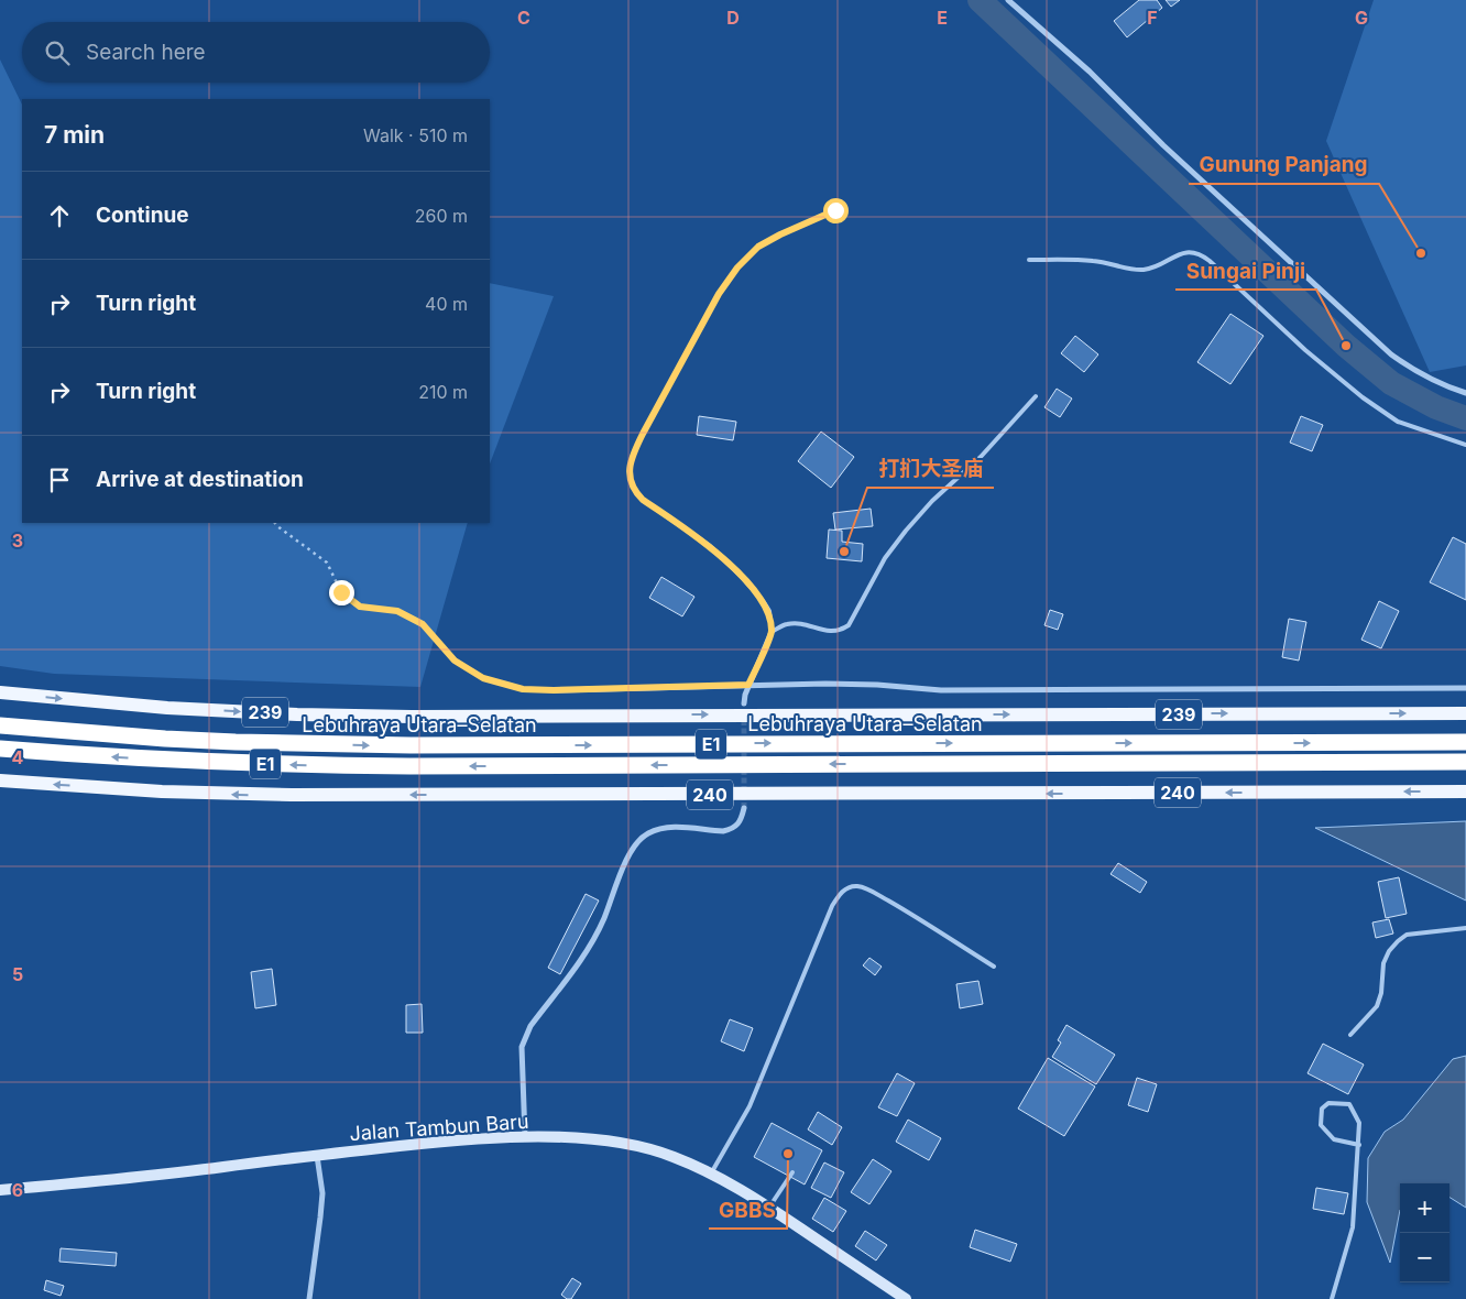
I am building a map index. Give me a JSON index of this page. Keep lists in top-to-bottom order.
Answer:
{
  "streets": {
    "highway": ["Lebuhraya Utara–Selatan", "E1"],
    "main road": ["239", "240", "Jalan Tambun Baru"]
  },
  "places": [
    "Gunung Panjang",
    "Sungai Pinji",
    "打扪大圣庙",
    "GBBS"
  ],
  "page": {
    "search": "Search here",
    "heading": ["7 min", "Walk · 510 m"],
    "list": [
      ["Continue", "260 m"],
      ["Turn right", "40 m"],
      ["Turn right", "210 m"],
      "Arrive at destination"
    ],
    "map_buttons": ["+", "−"]
  },
  "grid": {
    "columns": [
      "C",
      "D",
      "E",
      "F",
      "G"
    ],
    "rows": [
      "3",
      "4",
      "5",
      "6"
    ]
  }
}
